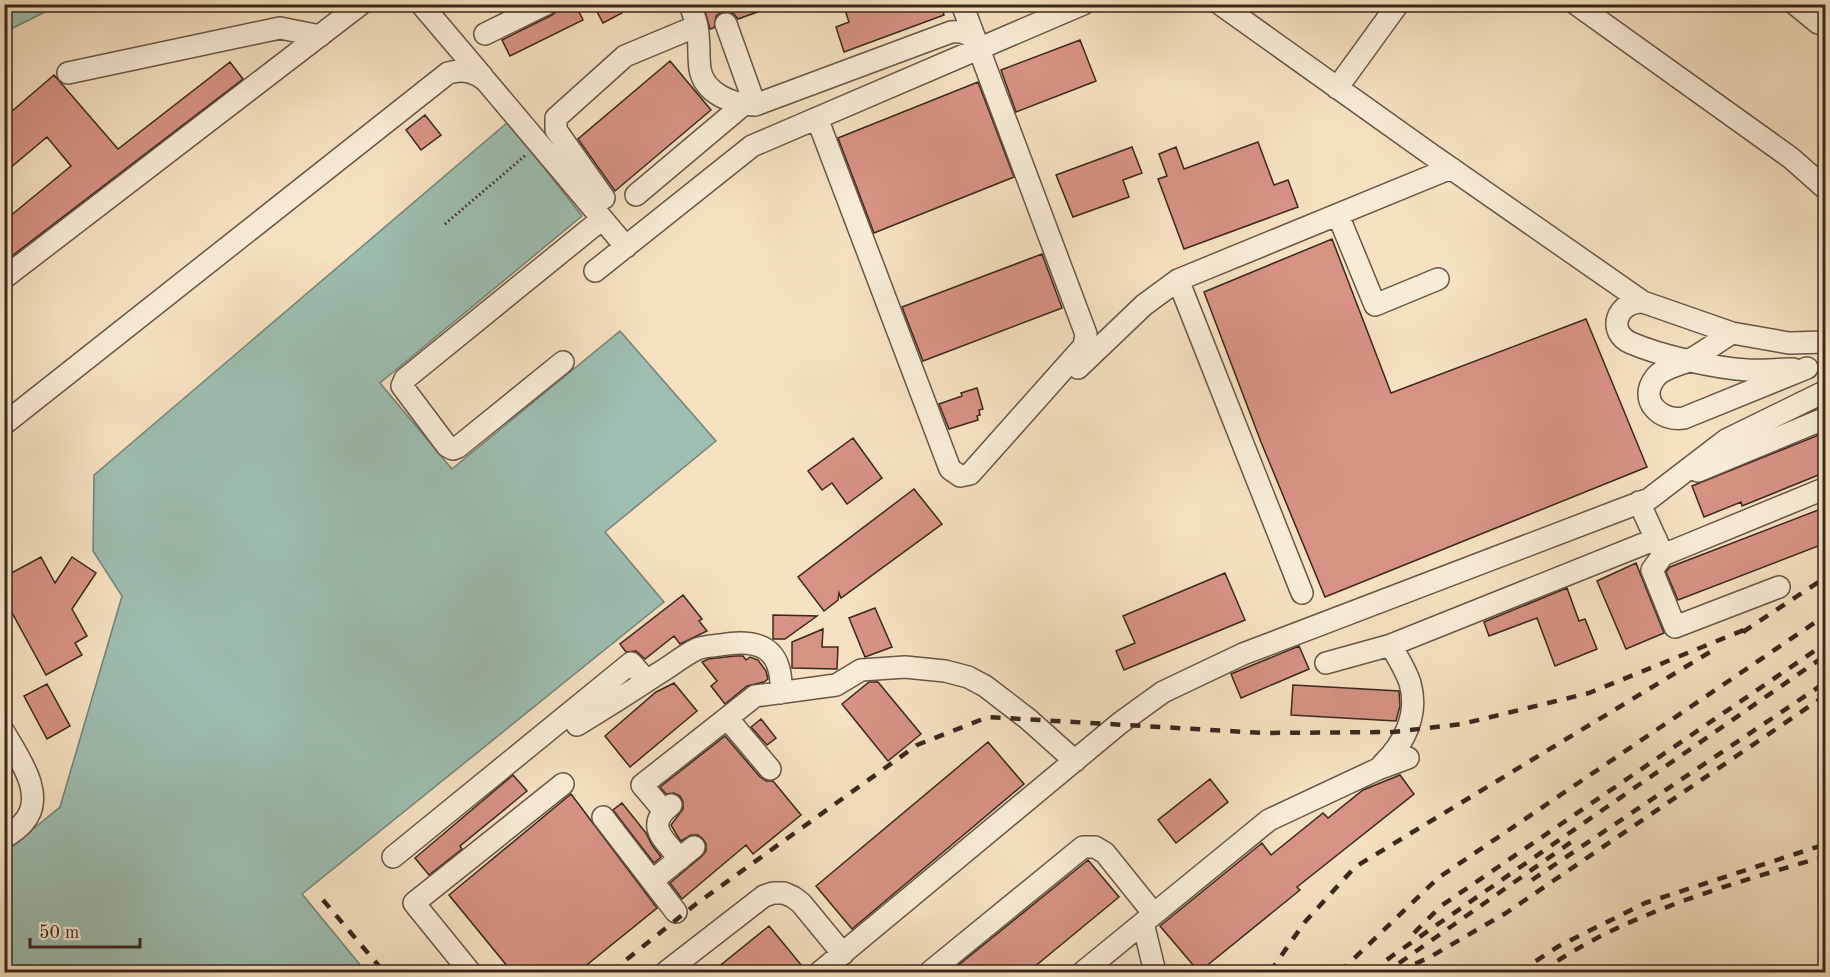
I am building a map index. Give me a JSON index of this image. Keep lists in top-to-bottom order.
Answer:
{
  "scale_bar": "50 m"
}
